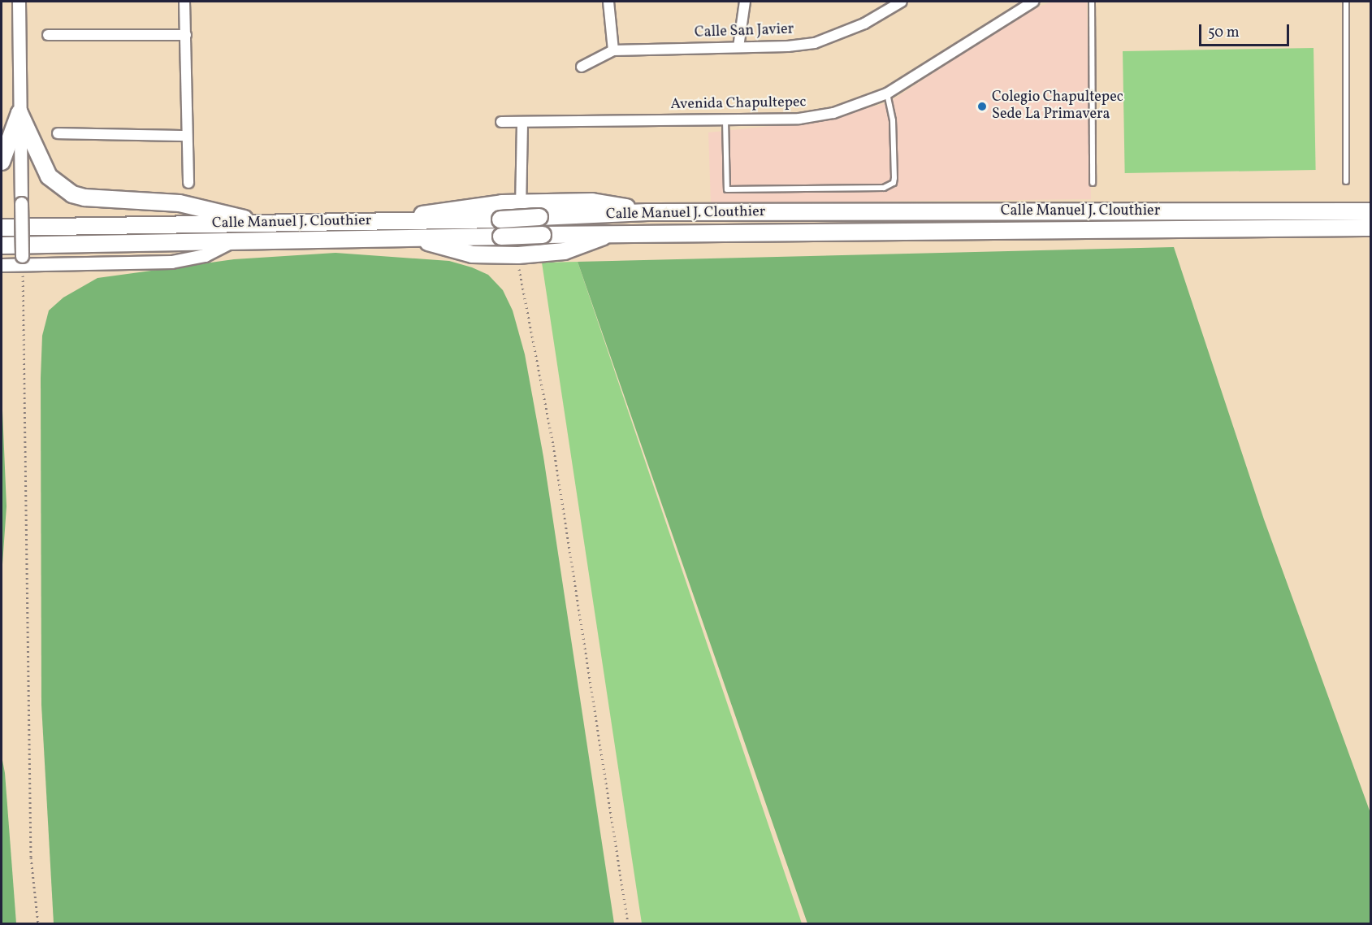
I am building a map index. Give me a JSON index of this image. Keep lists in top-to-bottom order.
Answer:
{
  "streets": {
    "main road": ["Calle Manuel J. Clouthier"],
    "street": ["Calle San Javier", "Avenida Chapultepec"]
  },
  "places": ["Colegio Chapultepec Sede La Primavera"],
  "scale_bar": "50 m"
}
